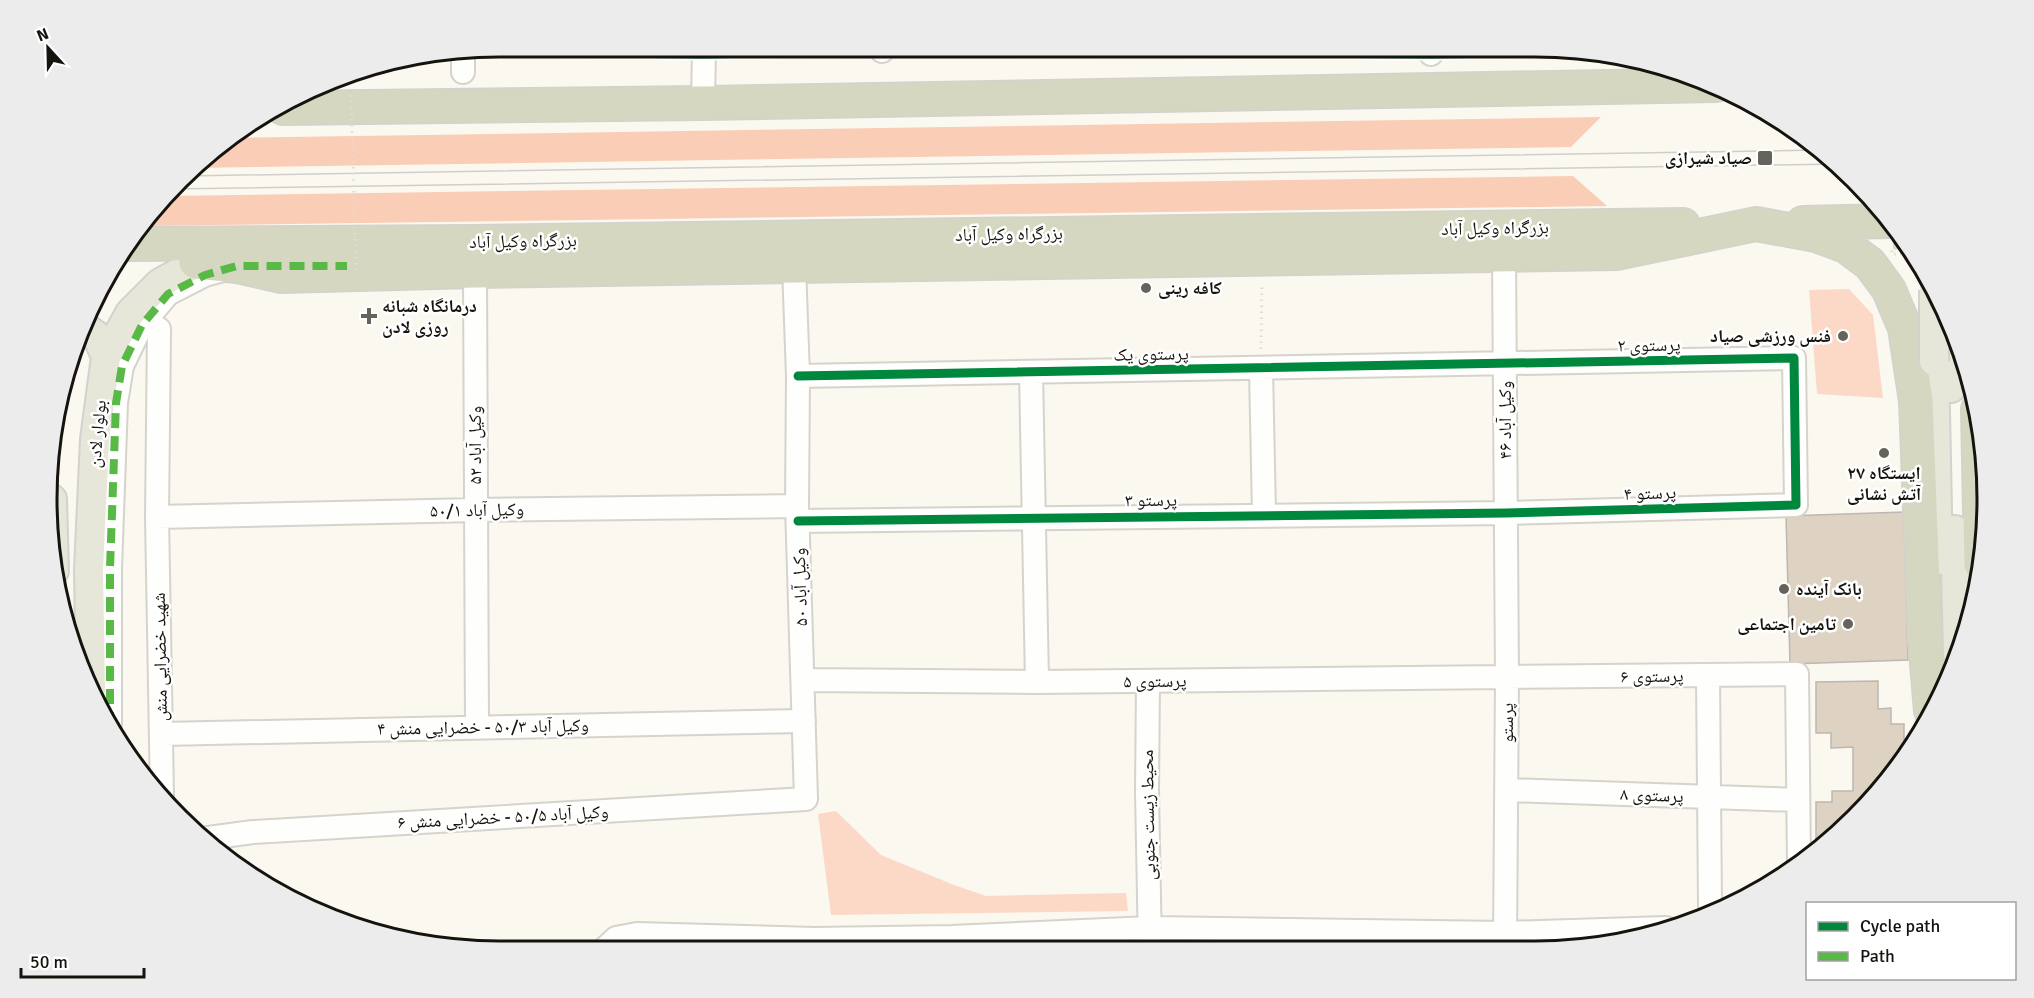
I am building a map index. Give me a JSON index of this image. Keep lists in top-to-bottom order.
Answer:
{
  "streets": {
    "highway": ["بزرگراه وکیل آباد"],
    "main road": ["بولوار لادن"],
    "street": [
      "پرستوی ۲",
      "پرستوی یک",
      "۴۶ وکیل آباد",
      "۵۲ وکیل آباد",
      "پرستو ۴",
      "پرستو ۳",
      "وکیل آباد ۵۰/۱",
      "۵۰ وکیل آباد",
      "شهید خضرایی منش",
      "پرستوی ۶",
      "پرستوی ۵",
      "پرستو",
      "وکیل آباد ۵۰/۳ - خضرایی منش ۴",
      "پرستوی ۸",
      "محیط زیست جنوبی",
      "وکیل آباد ۵۰/۵ - خضرایی منش ۶"
    ]
  },
  "crossings": [
    ["پرستوی ۲", "پرستوی یک"],
    ["پرستوی ۲", "۴۶ وکیل آباد"],
    ["پرستوی ۲", "پرستو ۴"],
    ["پرستوی یک", "۴۶ وکیل آباد"],
    ["پرستوی یک", "۵۰ وکیل آباد"],
    ["۴۶ وکیل آباد", "پرستو ۴"],
    ["۴۶ وکیل آباد", "پرستو ۳"],
    ["۴۶ وکیل آباد", "پرستو"],
    ["۵۲ وکیل آباد", "وکیل آباد ۵۰/۱"],
    ["۵۲ وکیل آباد", "وکیل آباد ۵۰/۳ - خضرایی منش ۴"],
    ["پرستو ۴", "پرستو ۳"],
    ["پرستو ۴", "پرستو"],
    ["پرستو ۳", "وکیل آباد ۵۰/۱"],
    ["پرستو ۳", "۵۰ وکیل آباد"],
    ["پرستو ۳", "پرستو"],
    ["وکیل آباد ۵۰/۱", "۵۰ وکیل آباد"],
    ["وکیل آباد ۵۰/۱", "شهید خضرایی منش"],
    ["۵۰ وکیل آباد", "پرستوی ۵"],
    ["۵۰ وکیل آباد", "وکیل آباد ۵۰/۳ - خضرایی منش ۴"],
    ["۵۰ وکیل آباد", "وکیل آباد ۵۰/۵ - خضرایی منش ۶"],
    ["شهید خضرایی منش", "وکیل آباد ۵۰/۳ - خضرایی منش ۴"],
    ["پرستوی ۶", "پرستوی ۵"],
    ["پرستوی ۶", "پرستو"],
    ["پرستوی ۶", "پرستوی ۸"],
    ["پرستوی ۵", "پرستو"],
    ["پرستوی ۵", "محیط زیست جنوبی"],
    ["پرستو", "پرستوی ۸"]
  ],
  "places": {
    "transit": ["صیاد شیرازی"],
    "other": [
      "کافه رینی",
      "فنس ورزشی صیاد",
      "ایستگاه ۲۷ آتش نشانی",
      "بانک آینده",
      "تامین اجتماعی"
    ],
    "health": ["درمانگاه شبانه روزی لادن"]
  },
  "legend": ["Cycle path", "Path"],
  "scale_bar": "50 m",
  "north": "top"
}
